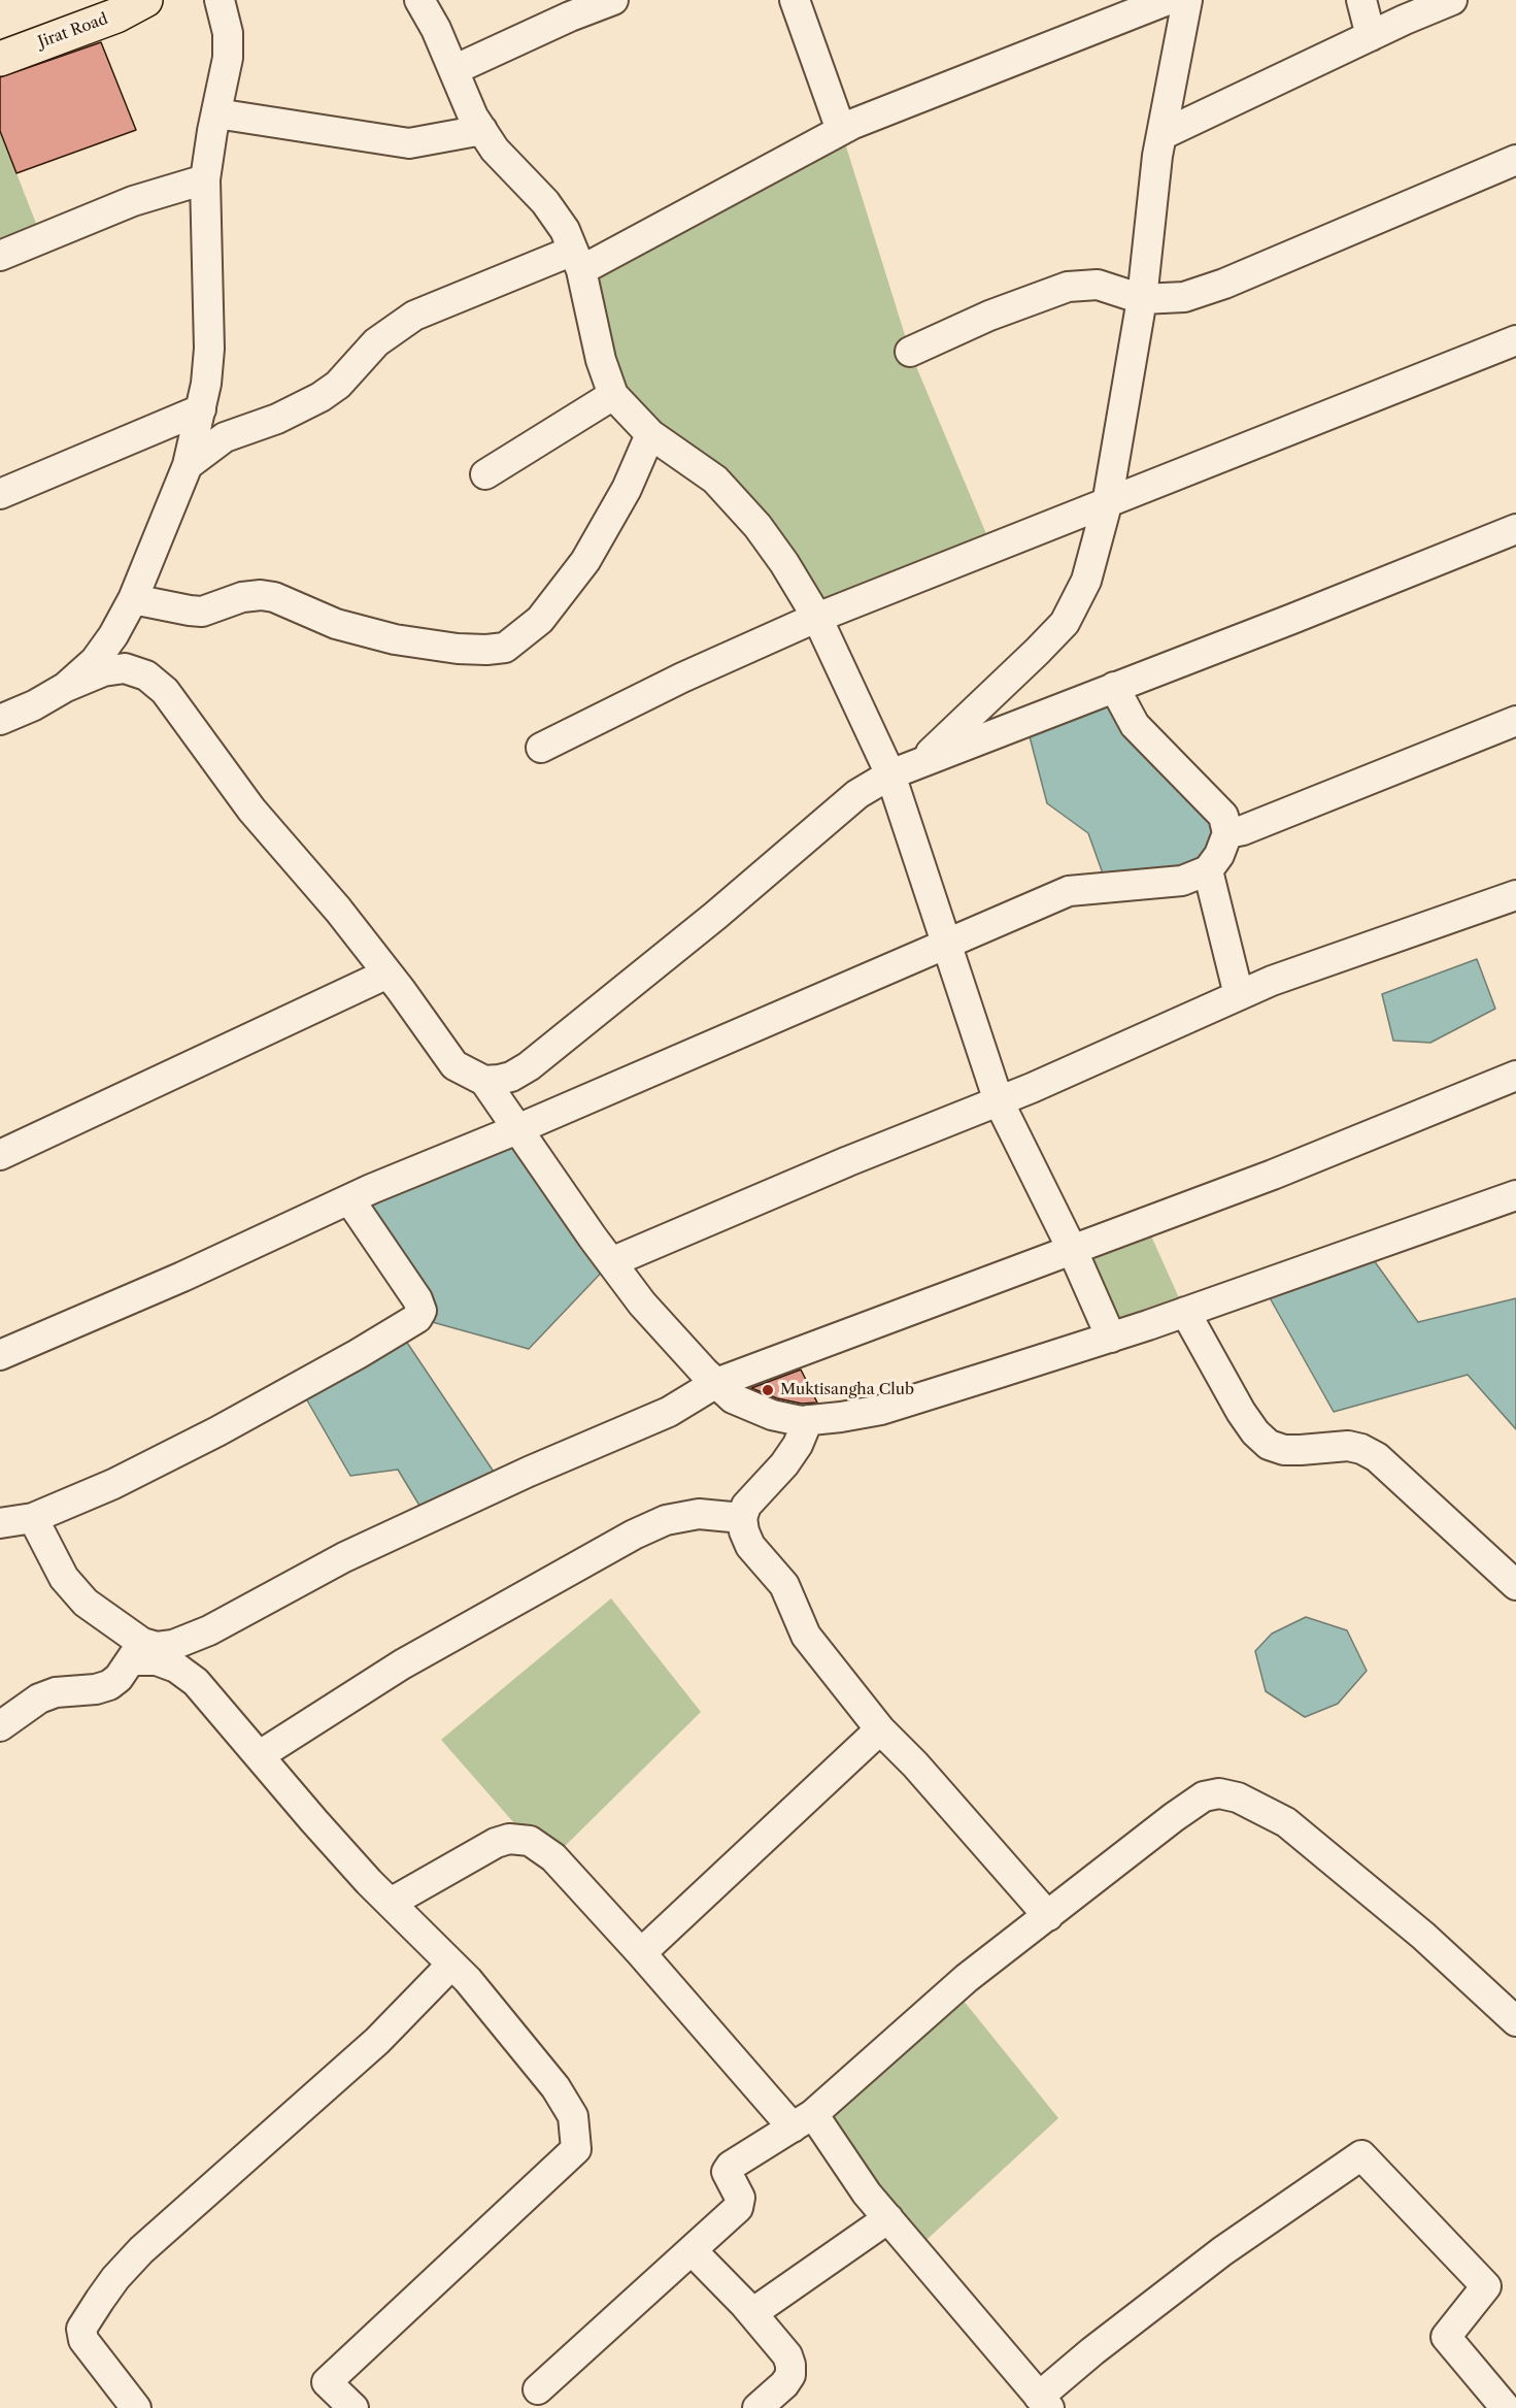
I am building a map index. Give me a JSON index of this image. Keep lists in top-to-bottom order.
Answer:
{
  "streets": {
    "main road": ["Jirat Road"]
  },
  "places": ["Muktisangha Club"]
}
